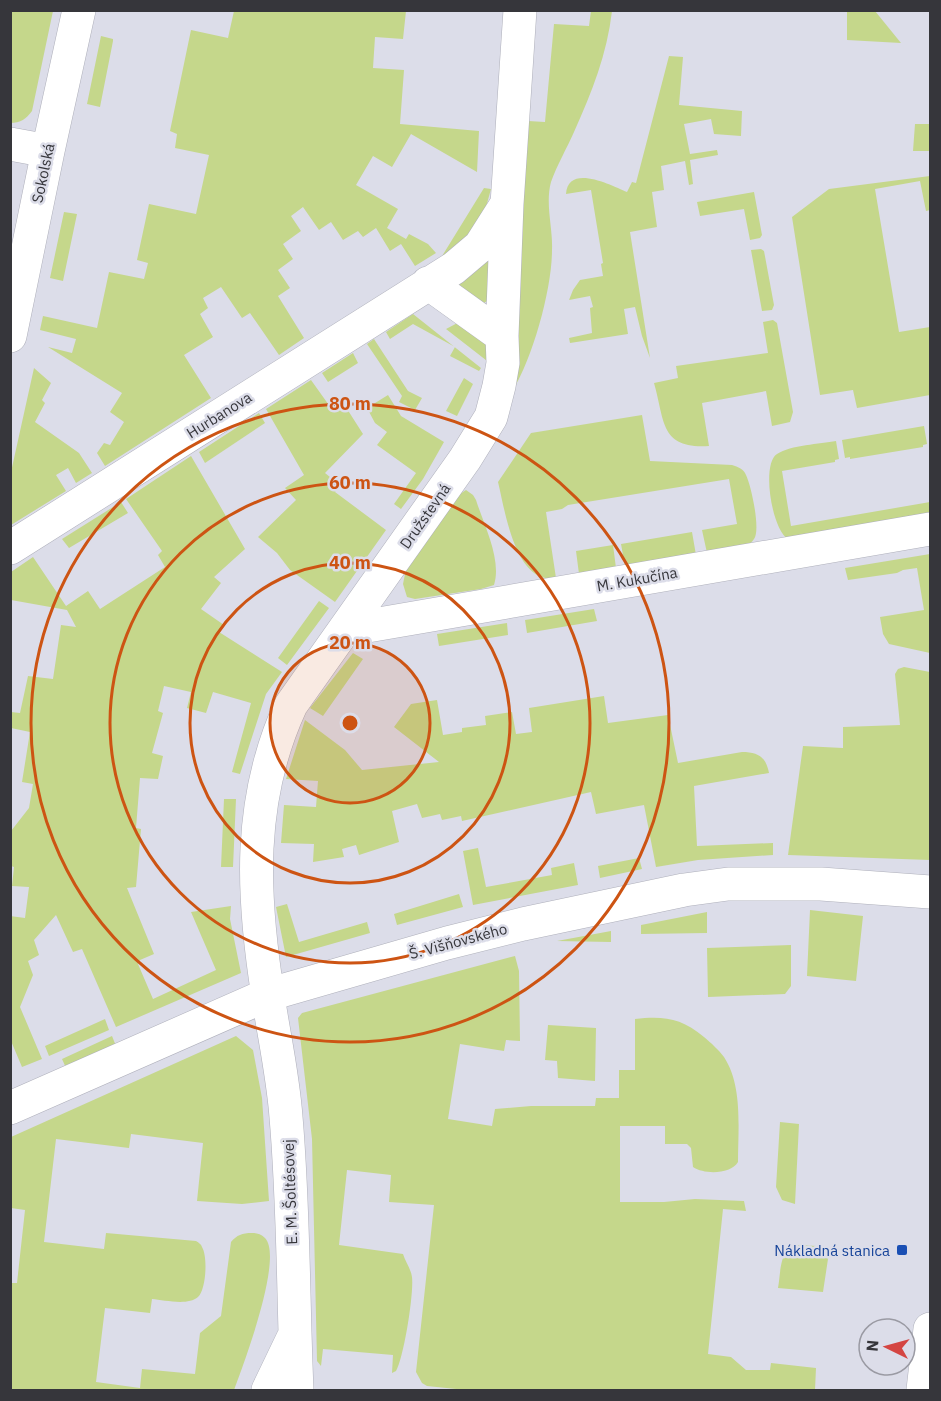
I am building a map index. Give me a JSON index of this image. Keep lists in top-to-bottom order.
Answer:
{
  "streets": {
    "street": [
      "Sokolská",
      "Hurbanova",
      "Družstevná",
      "M. Kukučína",
      "Š. Višňovského",
      "E. M. Šoltésovej"
    ]
  },
  "crossings": [
    ["Hurbanova", "Družstevná"],
    ["Družstevná", "M. Kukučína"],
    ["Družstevná", "Š. Višňovského"],
    ["Družstevná", "E. M. Šoltésovej"],
    ["Š. Višňovského", "E. M. Šoltésovej"]
  ],
  "places": {
    "transit": ["Nákladná stanica"]
  },
  "north": "left",
  "rings": [
    "80 m",
    "60 m",
    "40 m",
    "20 m"
  ]
}
